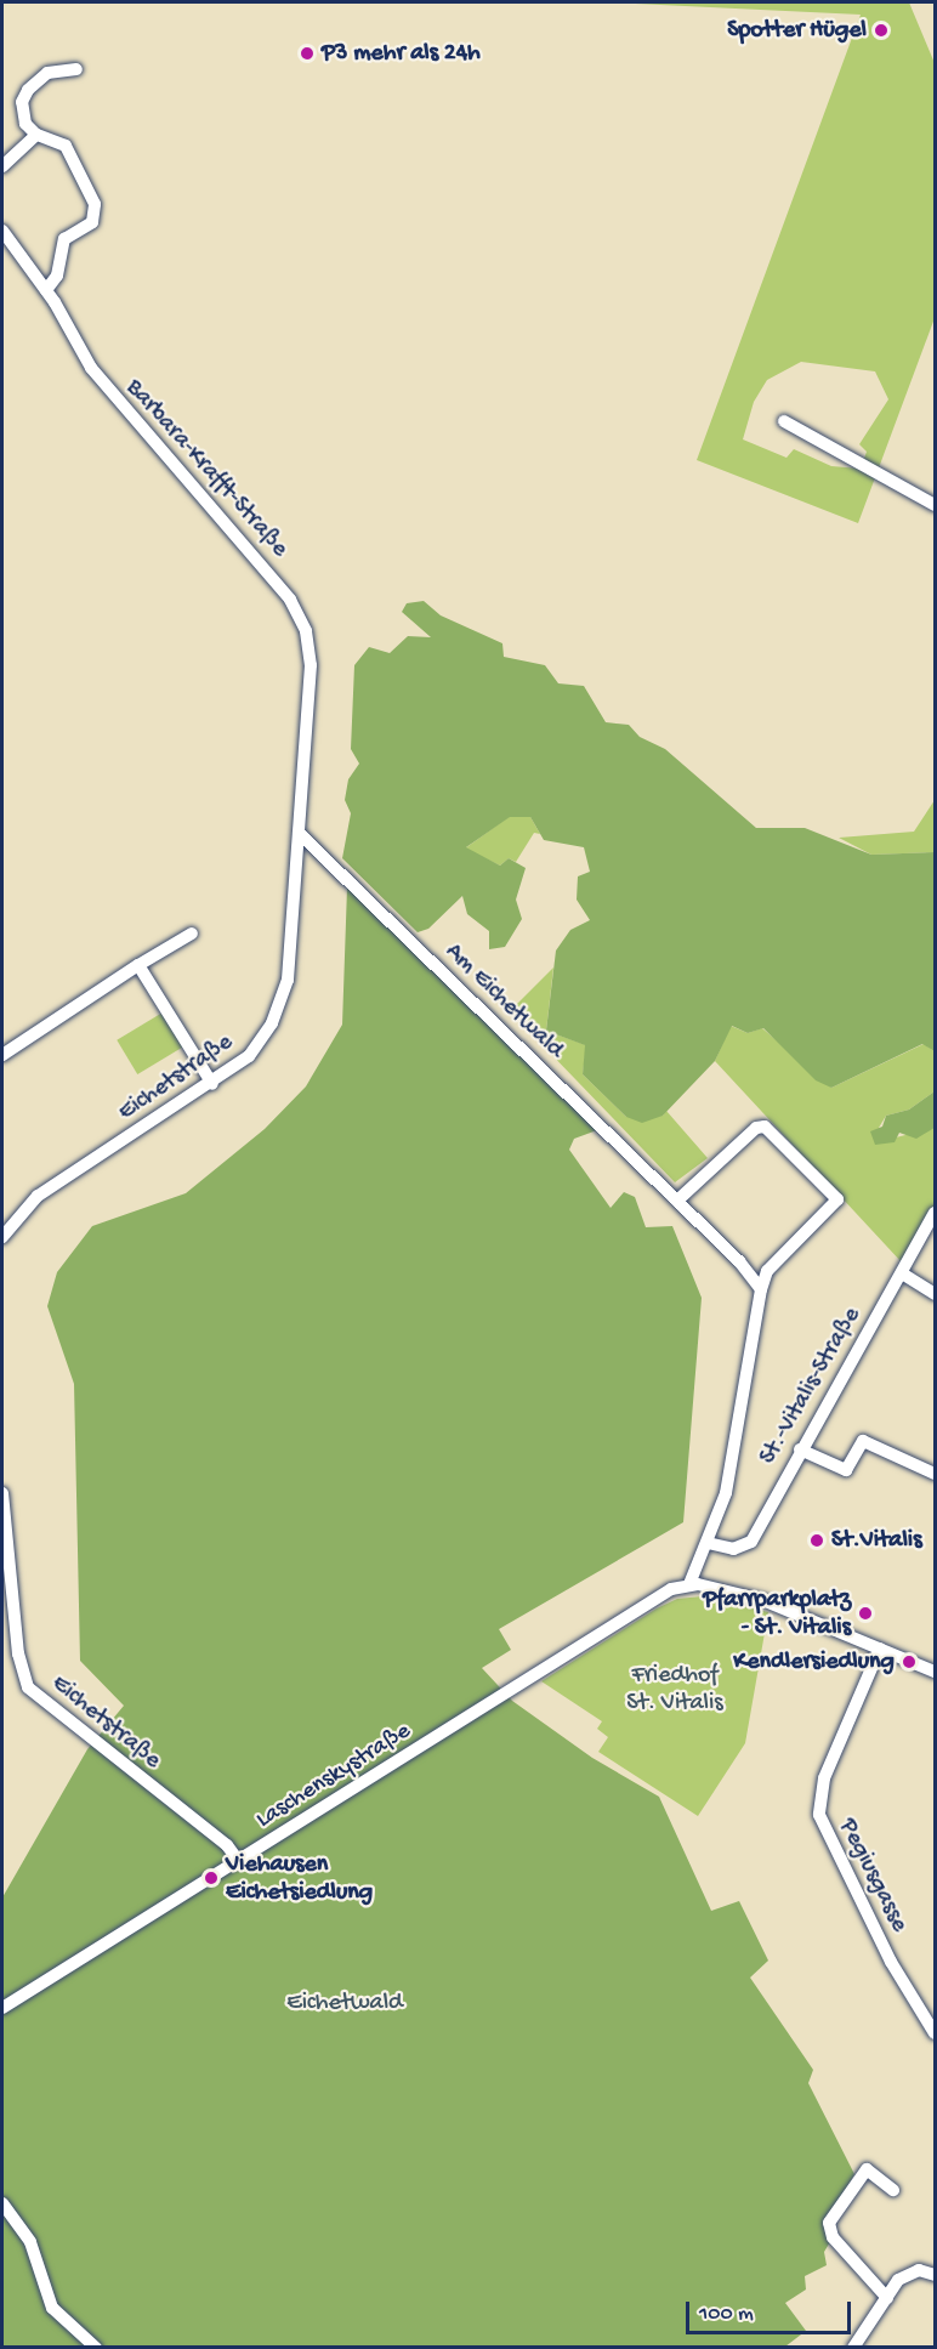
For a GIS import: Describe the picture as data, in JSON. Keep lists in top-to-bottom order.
{
  "streets": {
    "street": [
      "Barbara-Krafft-Straße",
      "Am Eichetwald",
      "Eichetstraße",
      "St.-Vitalis-Straße",
      "Laschenskystraße",
      "Pegiusgasse"
    ]
  },
  "crossings": [
    ["Barbara-Krafft-Straße", "Eichetstraße"],
    ["Am Eichetwald", "Eichetstraße"],
    ["Eichetstraße", "Laschenskystraße"]
  ],
  "parks": ["Friedhof St. Vitalis", "Eichetwald"],
  "places": [
    "Spotter Hügel",
    "P3 mehr als 24h",
    "St.Vitalis",
    "Pfarrparkplatz - St. Vitalis",
    "Kendlersiedlung",
    "Viehausen Eichetsiedlung"
  ],
  "scale_bar": "100 m"
}
